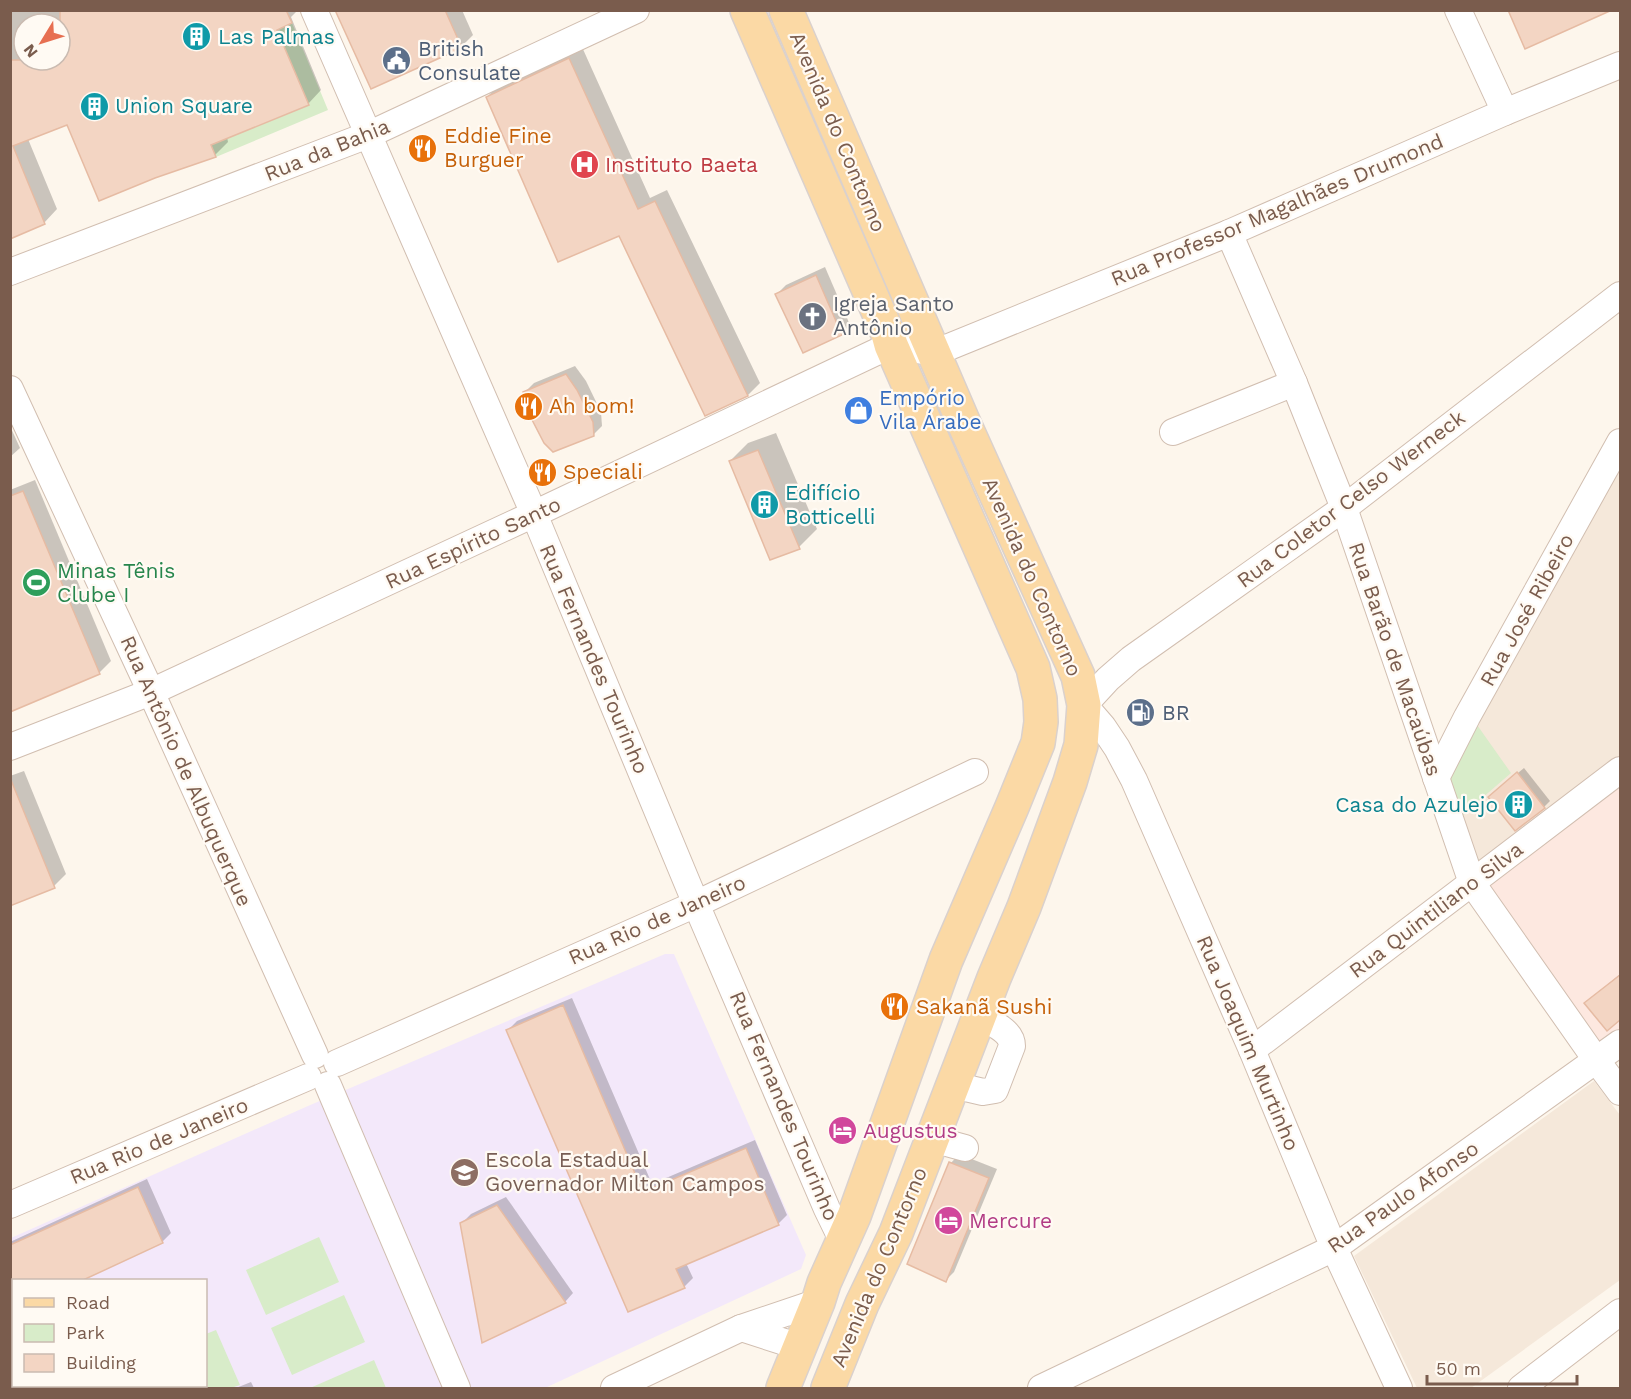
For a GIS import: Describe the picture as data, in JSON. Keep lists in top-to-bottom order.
{
  "streets": {
    "main road": ["Avenida do Contorno"],
    "street": [
      "Rua da Bahia",
      "Rua Professor Magalhães Drumond",
      "Rua Coletor Celso Werneck",
      "Rua Espírito Santo",
      "Rua José Ribeiro",
      "Rua Fernandes Tourinho",
      "Rua Barão de Macaúbas",
      "Rua Antônio de Albuquerque",
      "Rua Quintiliano Silva",
      "Rua Rio de Janeiro",
      "Rua Joaquim Murtinho",
      "Rua Paulo Afonso"
    ]
  },
  "crossings": [
    ["Avenida do Contorno", "Rua Professor Magalhães Drumond"],
    ["Avenida do Contorno", "Rua Coletor Celso Werneck"],
    ["Avenida do Contorno", "Rua Espírito Santo"],
    ["Avenida do Contorno", "Rua Fernandes Tourinho"],
    ["Avenida do Contorno", "Rua Joaquim Murtinho"],
    ["Rua da Bahia", "Rua Fernandes Tourinho"],
    ["Rua Professor Magalhães Drumond", "Rua Barão de Macaúbas"],
    ["Rua Coletor Celso Werneck", "Rua Barão de Macaúbas"],
    ["Rua Coletor Celso Werneck", "Rua Joaquim Murtinho"],
    ["Rua Espírito Santo", "Rua Fernandes Tourinho"],
    ["Rua Espírito Santo", "Rua Antônio de Albuquerque"],
    ["Rua José Ribeiro", "Rua Barão de Macaúbas"],
    ["Rua Fernandes Tourinho", "Rua Rio de Janeiro"],
    ["Rua Barão de Macaúbas", "Rua Quintiliano Silva"],
    ["Rua Barão de Macaúbas", "Rua Paulo Afonso"],
    ["Rua Antônio de Albuquerque", "Rua Rio de Janeiro"],
    ["Rua Quintiliano Silva", "Rua Joaquim Murtinho"],
    ["Rua Joaquim Murtinho", "Rua Paulo Afonso"]
  ],
  "places": {
    "building": [
      "Las Palmas",
      "Union Square",
      "Edifício Botticelli",
      "Casa do Azulejo"
    ],
    "public building": ["British Consulate"],
    "restaurant": [
      "Eddie Fine Burguer",
      "Ah bom!",
      "Speciali",
      "Sakanã Sushi"
    ],
    "hospital": ["Instituto Baeta"],
    "church": ["Igreja Santo Antônio"],
    "shop": ["Empório Vila Árabe"],
    "sports": ["Minas Tênis Clube I"],
    "fuel station": ["BR"],
    "hotel": ["Augustus", "Mercure"],
    "school or university": ["Escola Estadual Governador Milton Campos"]
  },
  "legend": ["Road", "Park", "Building"],
  "scale_bar": "50 m",
  "north": "bottom left"
}
